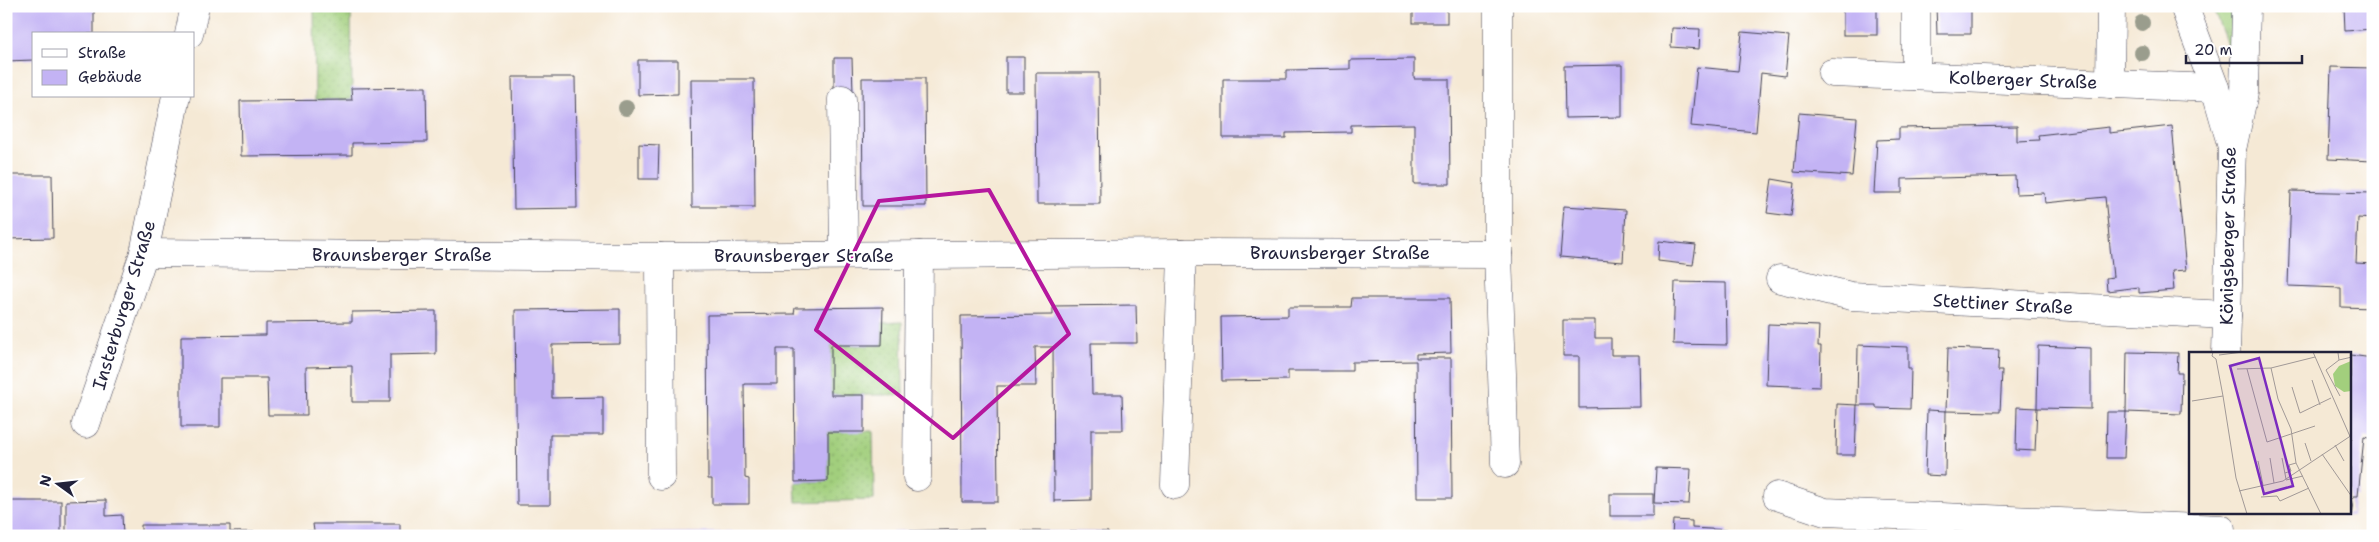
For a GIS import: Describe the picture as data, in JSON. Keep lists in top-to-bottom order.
{
  "streets": {
    "street": [
      "Kolberger Straße",
      "Königsberger Straße",
      "Braunsberger Straße",
      "Stettiner Straße",
      "Insterburger Straße"
    ]
  },
  "crossings": [
    ["Kolberger Straße", "Königsberger Straße"],
    ["Königsberger Straße", "Stettiner Straße"],
    ["Braunsberger Straße", "Insterburger Straße"]
  ],
  "legend": ["Straße", "Gebäude"],
  "scale_bar": "20 m",
  "north": "left"
}
